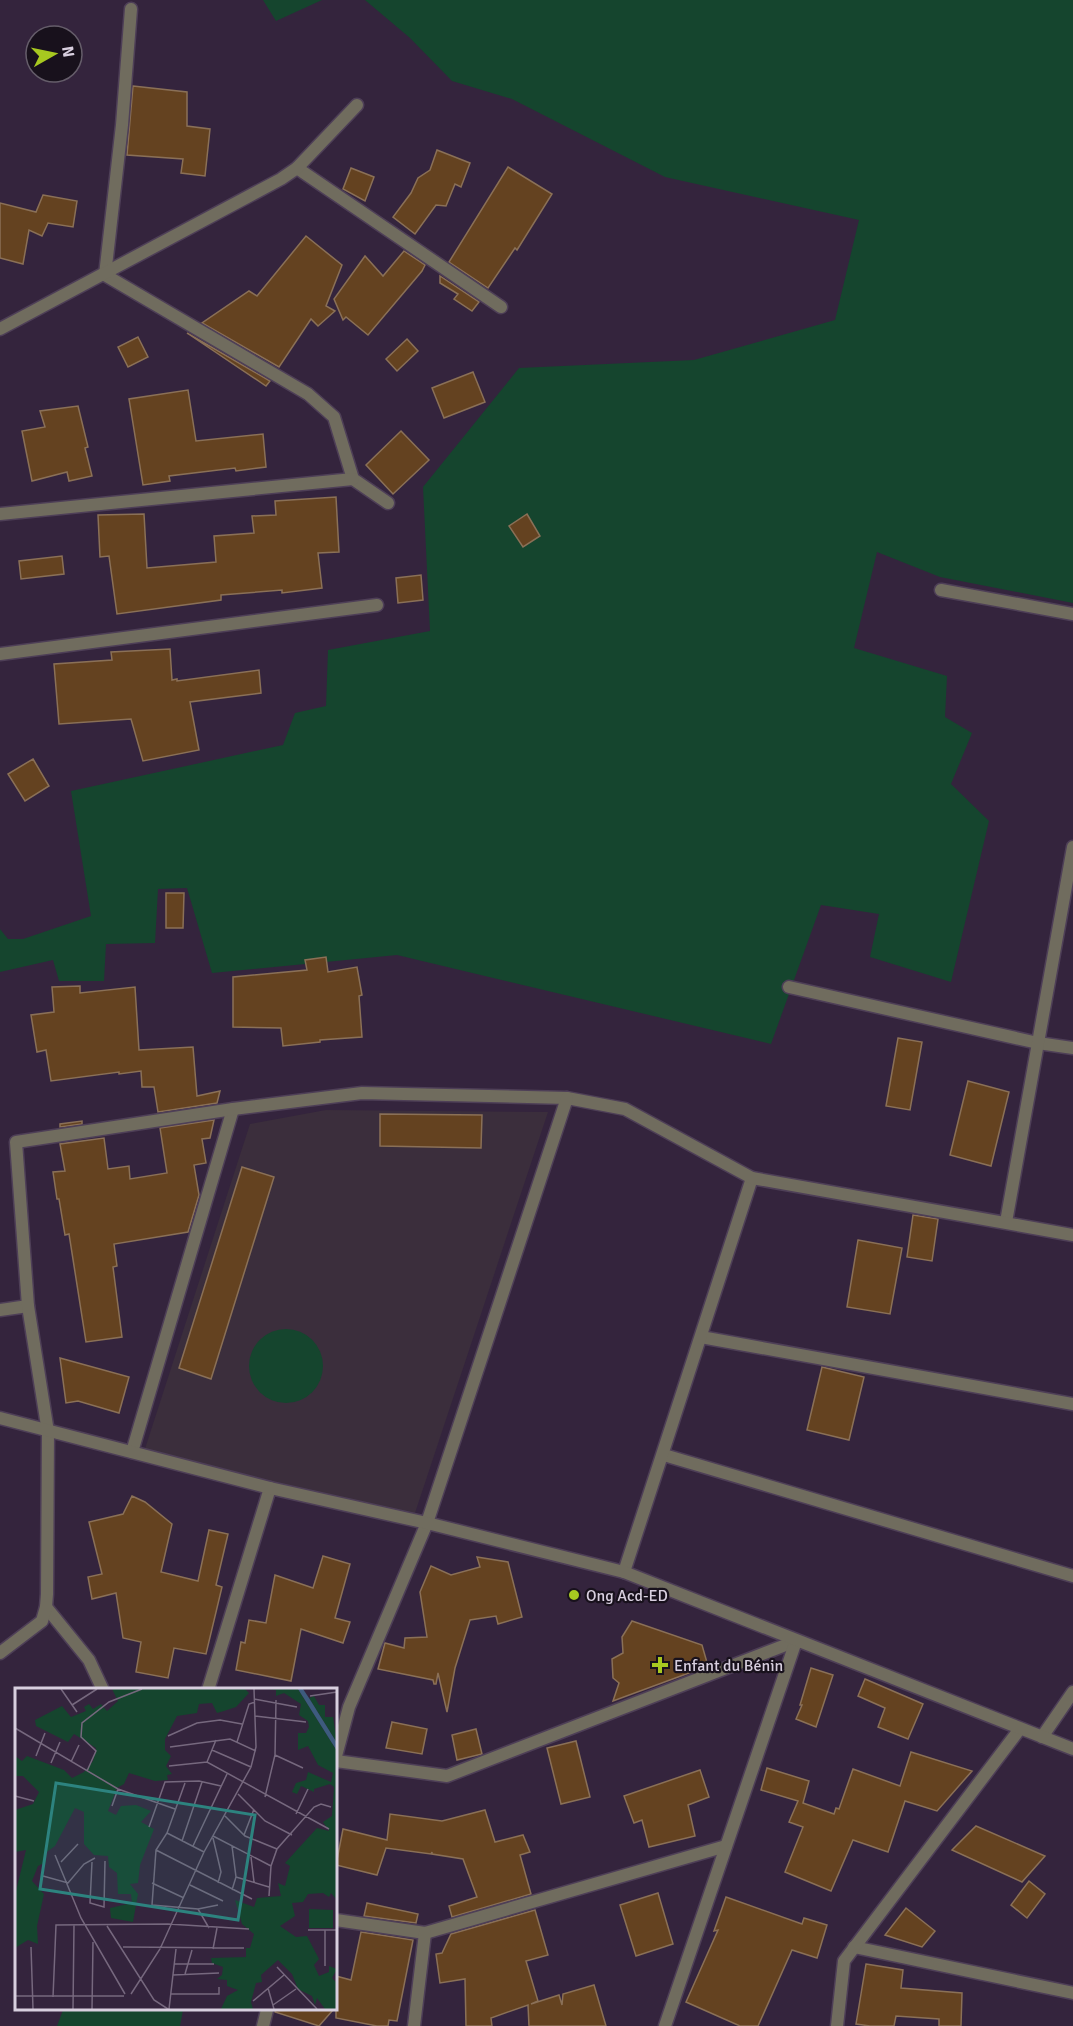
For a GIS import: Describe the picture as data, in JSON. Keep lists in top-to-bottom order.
{
  "places": {
    "other": ["Ong Acd-ED"],
    "health": ["Enfant du Bénin"]
  },
  "north": "right"
}
